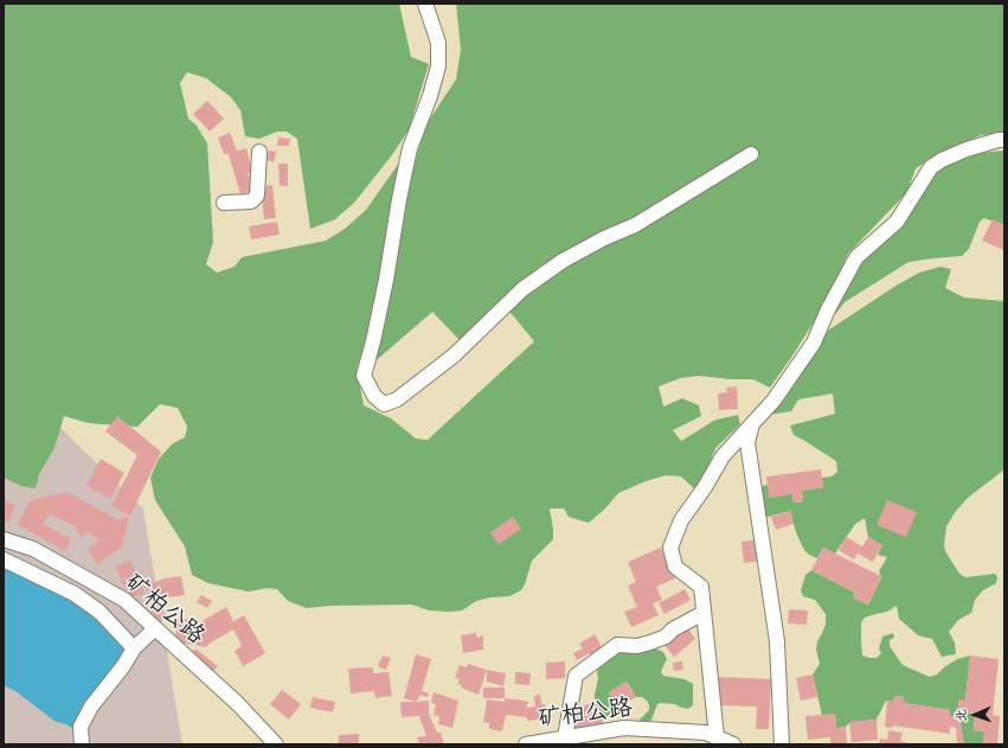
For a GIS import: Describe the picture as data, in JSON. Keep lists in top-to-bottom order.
{
  "streets": {
    "street": ["矿柏公路"]
  },
  "north": "left"
}
